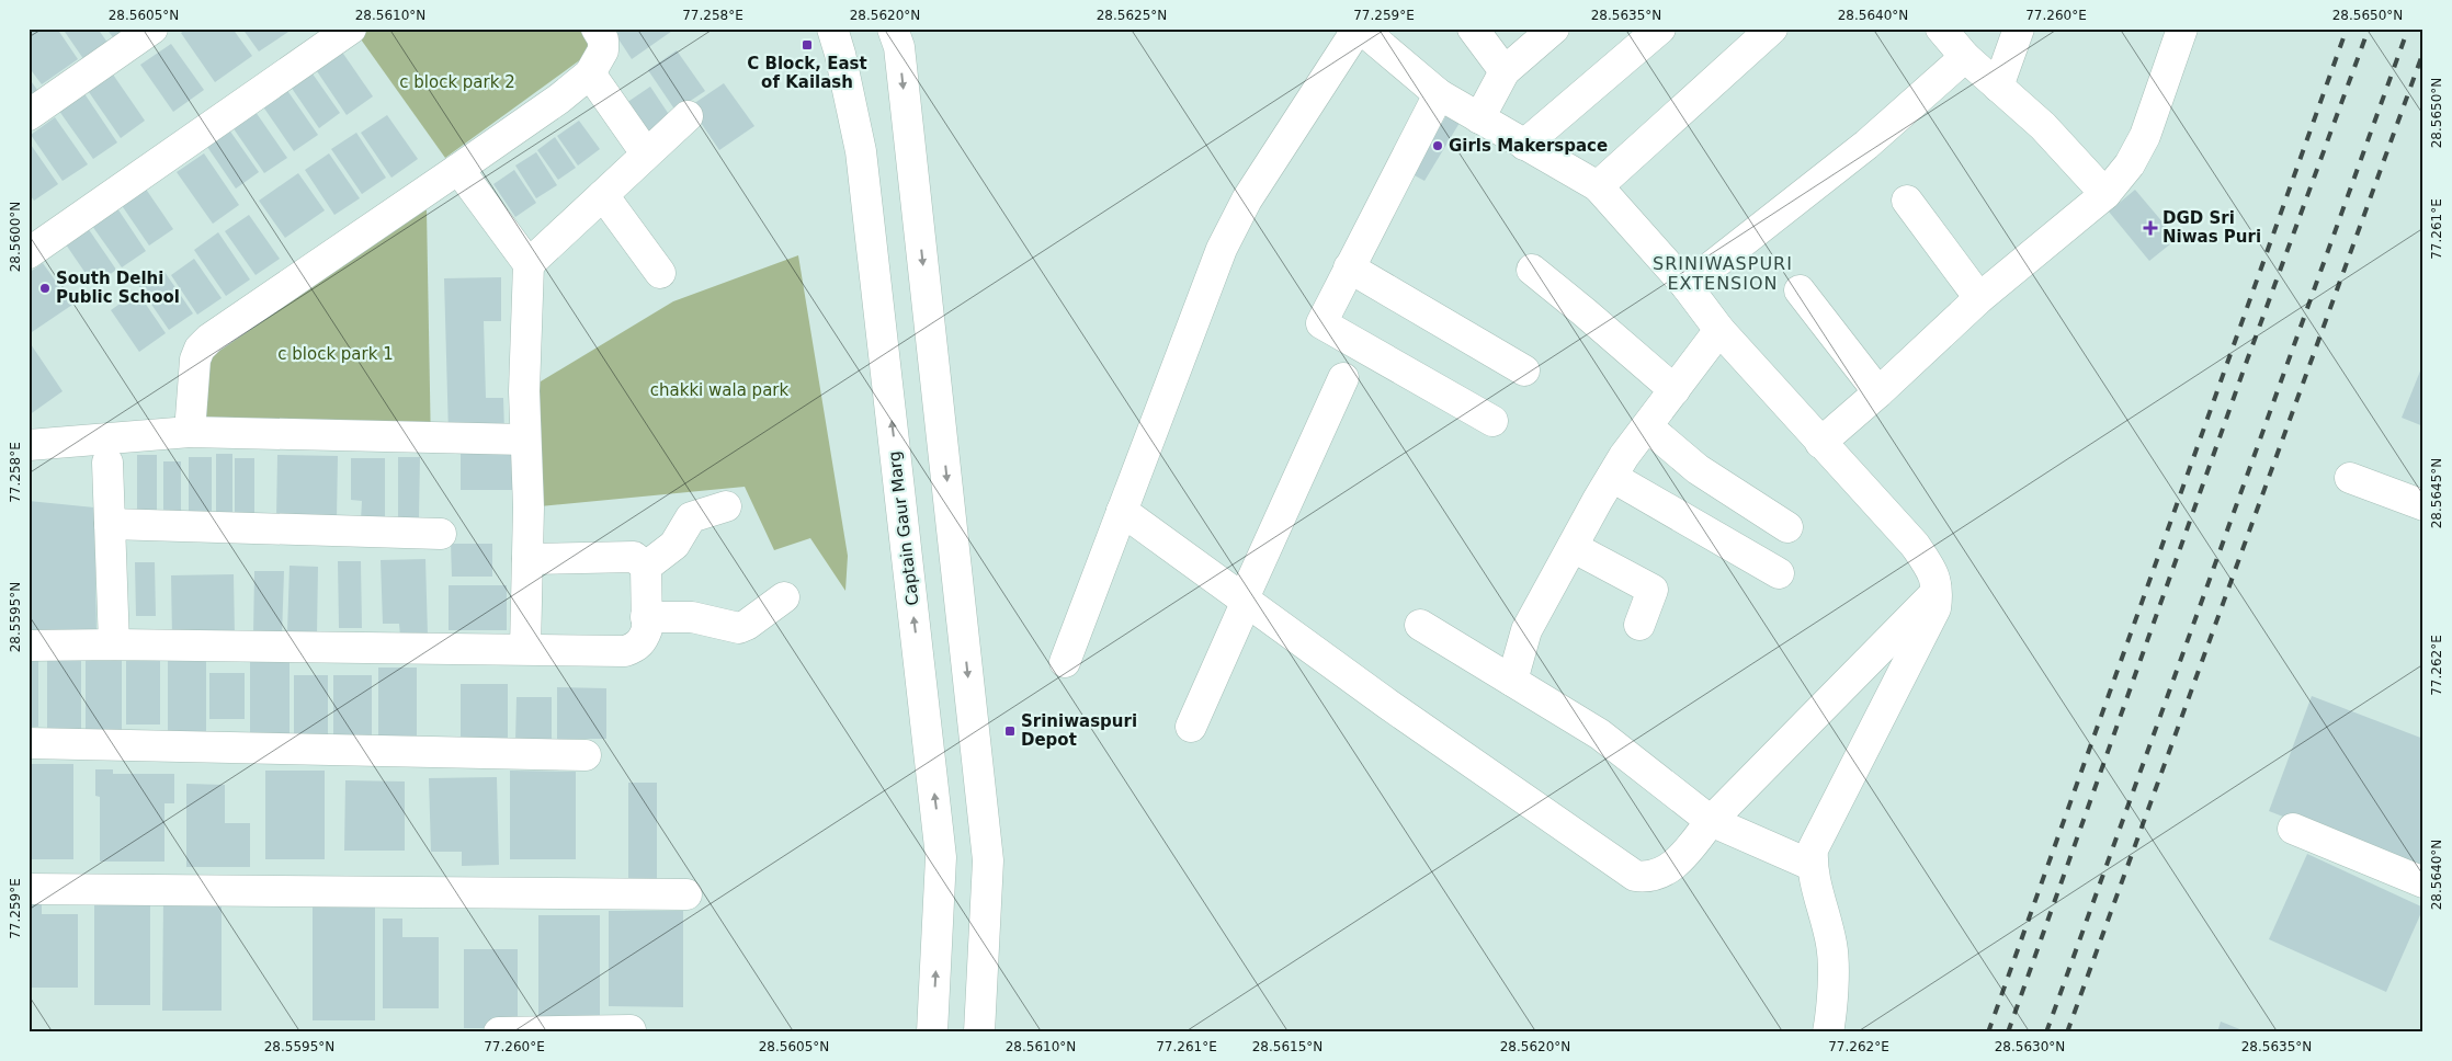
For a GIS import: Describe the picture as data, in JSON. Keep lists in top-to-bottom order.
{
  "streets": {
    "street": ["Captain Gaur Marg"]
  },
  "districts": ["SRINIWASPURI EXTENSION"],
  "parks": ["c block park 2", "c block park 1", "chakki wala park"],
  "places": {
    "transit": ["C Block, East of Kailash", "Sriniwaspuri Depot"],
    "other": ["Girls Makerspace", "South Delhi Public School"],
    "health": ["DGD Sri Niwas Puri"]
  },
  "coordinates": [
    "28.5605°N",
    "28.5610°N",
    "77.258°E",
    "28.5620°N",
    "28.5625°N",
    "77.259°E",
    "28.5635°N",
    "28.5640°N",
    "77.260°E",
    "28.5650°N",
    "77.261°E",
    "28.5600°N",
    "28.5645°N",
    "28.5595°N",
    "77.262°E",
    "28.5615°N",
    "28.5630°N"
  ]
}
